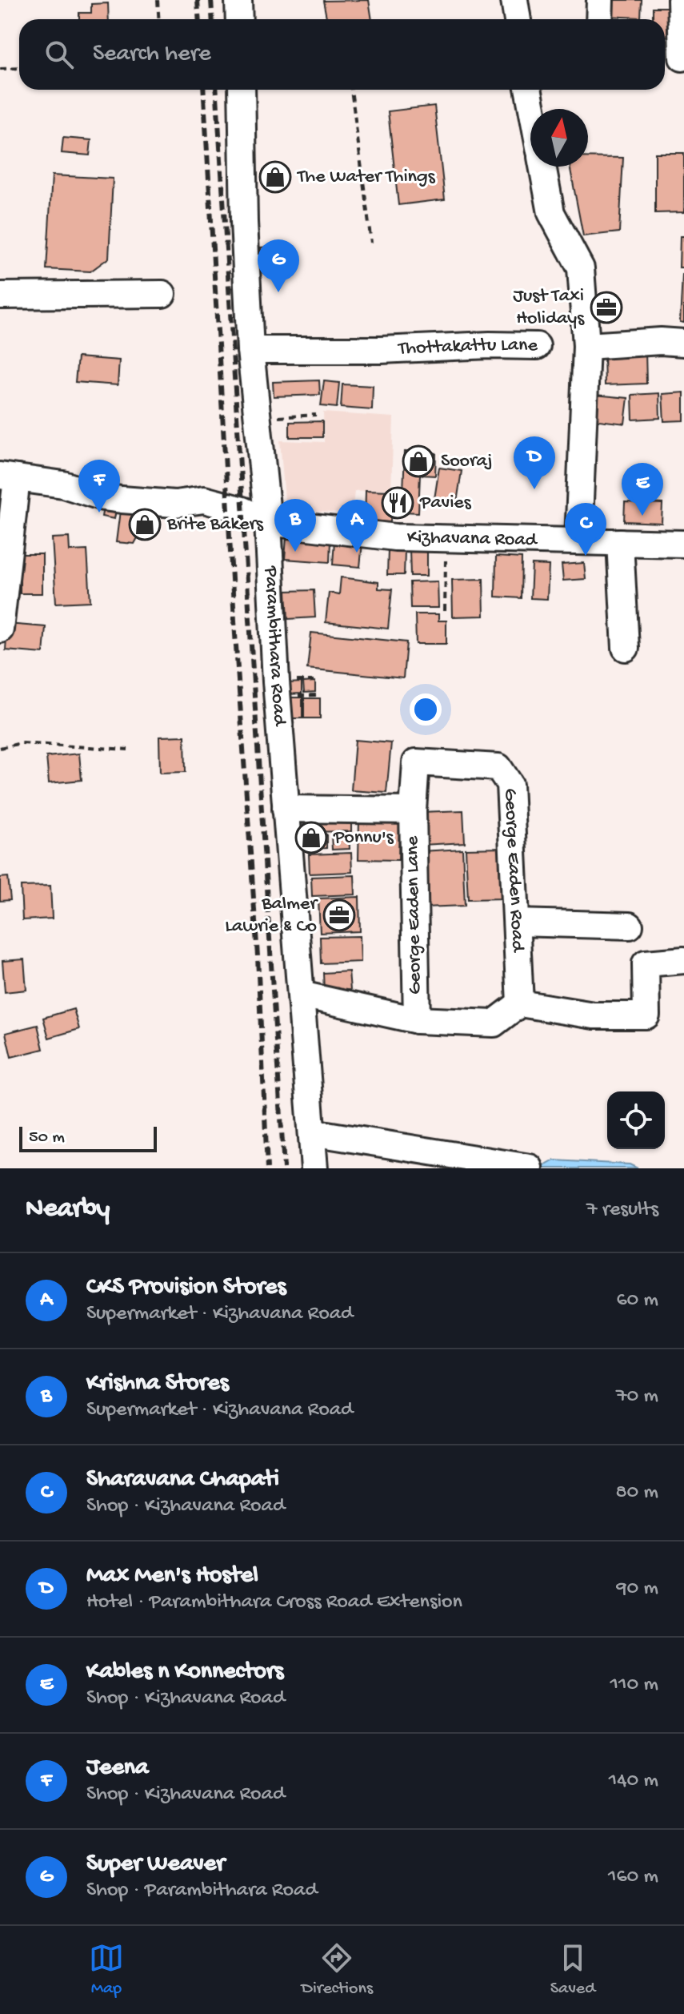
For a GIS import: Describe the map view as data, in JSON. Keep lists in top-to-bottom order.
{
  "streets": {
    "street": [
      "Thottakattu Lane",
      "Kizhavana Road",
      "Parambithara Road",
      "George Eaden Road",
      "George Eaden Lane"
    ]
  },
  "crossings": [
    ["Thottakattu Lane", "Parambithara Road"],
    ["Kizhavana Road", "Parambithara Road"],
    ["George Eaden Road", "George Eaden Lane"]
  ],
  "places": {
    "shop": [
      "The Water Things",
      "Sooraj",
      "Brite Bakers",
      "Ponnu's"
    ],
    "office": ["Just Taxi Holidays", "Balmer Lawrie & Co"],
    "restaurant": ["Pavies"]
  },
  "scale_bar": "50 m",
  "north": "top",
  "page": {
    "search": "Search here",
    "pins": [
      "G",
      "D",
      "F",
      "E",
      "B",
      "A",
      "C"
    ],
    "scale": "50 m",
    "heading": ["Nearby", "7 results"],
    "list": [
      {
        "mark": "A",
        "name": "CKS Provision Stores",
        "note": "Supermarket · Kizhavana Road",
        "value": "60 m"
      },
      {
        "mark": "B",
        "name": "Krishna Stores",
        "note": "Supermarket · Kizhavana Road",
        "value": "70 m"
      },
      {
        "mark": "C",
        "name": "Sharavana Chapati",
        "note": "Shop · Kizhavana Road",
        "value": "80 m"
      },
      {
        "mark": "D",
        "name": "Max Men's Hostel",
        "note": "Hotel · Parambithara Cross Road Extension",
        "value": "90 m"
      },
      {
        "mark": "E",
        "name": "Kables n Konnectors",
        "note": "Shop · Kizhavana Road",
        "value": "110 m"
      },
      {
        "mark": "F",
        "name": "Jeena",
        "note": "Shop · Kizhavana Road",
        "value": "140 m"
      },
      {
        "mark": "G",
        "name": "Super Weaver",
        "note": "Shop · Parambithara Road",
        "value": "160 m"
      }
    ],
    "nav": ["Map", "Directions", "Saved"]
  }
}
